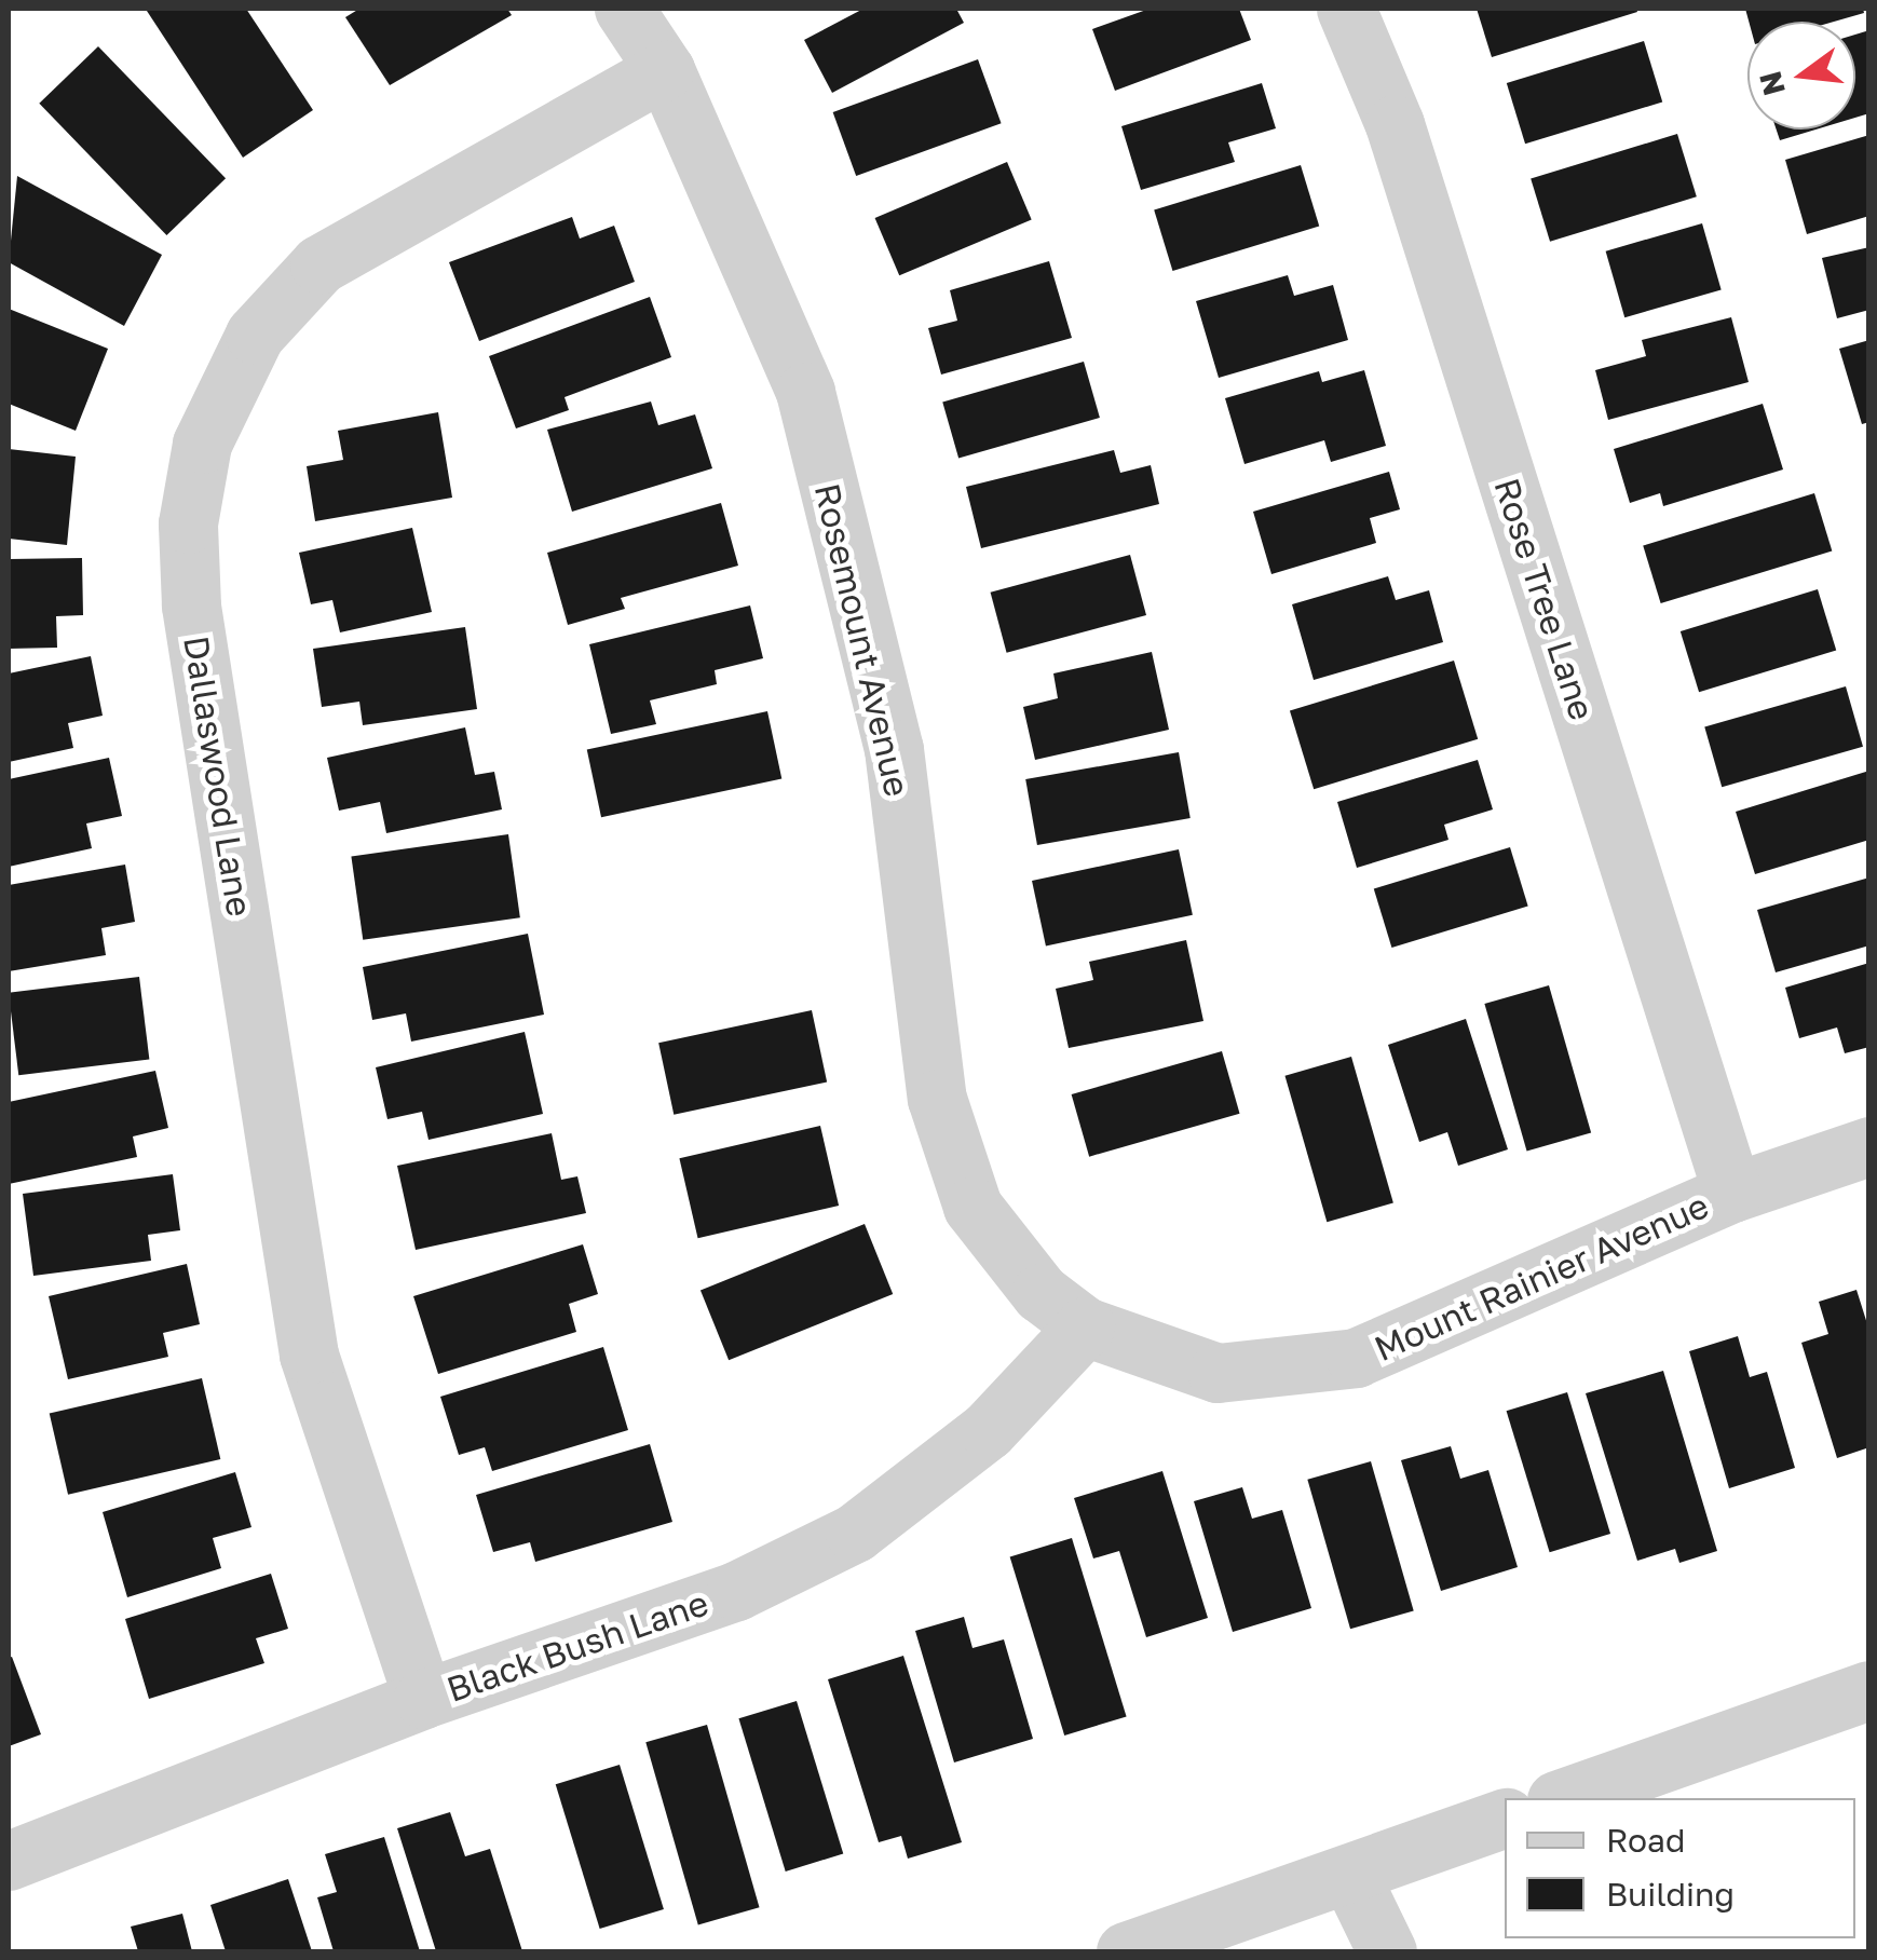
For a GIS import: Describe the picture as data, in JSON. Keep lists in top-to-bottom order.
{
  "streets": {
    "street": [
      "Rose Tree Lane",
      "Rosemount Avenue",
      "Dallaswood Lane",
      "Mount Rainier Avenue",
      "Black Bush Lane"
    ]
  },
  "crossings": [
    ["Rose Tree Lane", "Mount Rainier Avenue"],
    ["Rosemount Avenue", "Dallaswood Lane"],
    ["Rosemount Avenue", "Mount Rainier Avenue"],
    ["Rosemount Avenue", "Black Bush Lane"],
    ["Dallaswood Lane", "Black Bush Lane"],
    ["Mount Rainier Avenue", "Black Bush Lane"]
  ],
  "legend": ["Road", "Building"],
  "north": "left"
}
